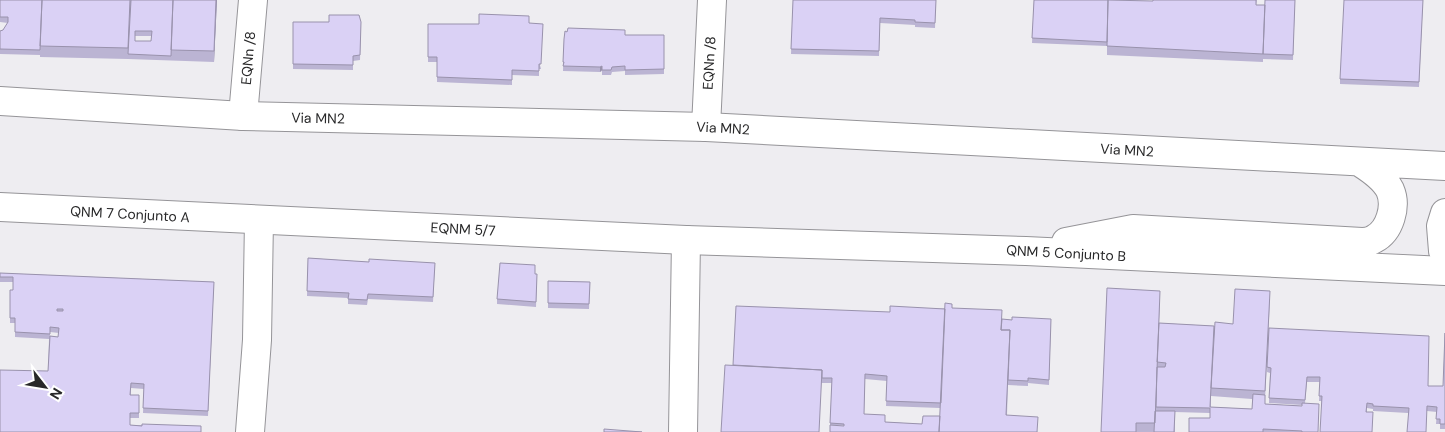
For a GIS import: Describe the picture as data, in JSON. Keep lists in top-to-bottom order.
{
  "streets": {
    "main road": [
      "EQNn /8",
      "Via MN2",
      "QNM 7 Conjunto A",
      "EQNM 5/7",
      "QNM 5 Conjunto B"
    ]
  },
  "crossings": [
    ["EQNn /8", "Via MN2"],
    ["QNM 7 Conjunto A", "EQNM 5/7"],
    ["EQNM 5/7", "QNM 5 Conjunto B"]
  ],
  "north": "bottom right"
}
